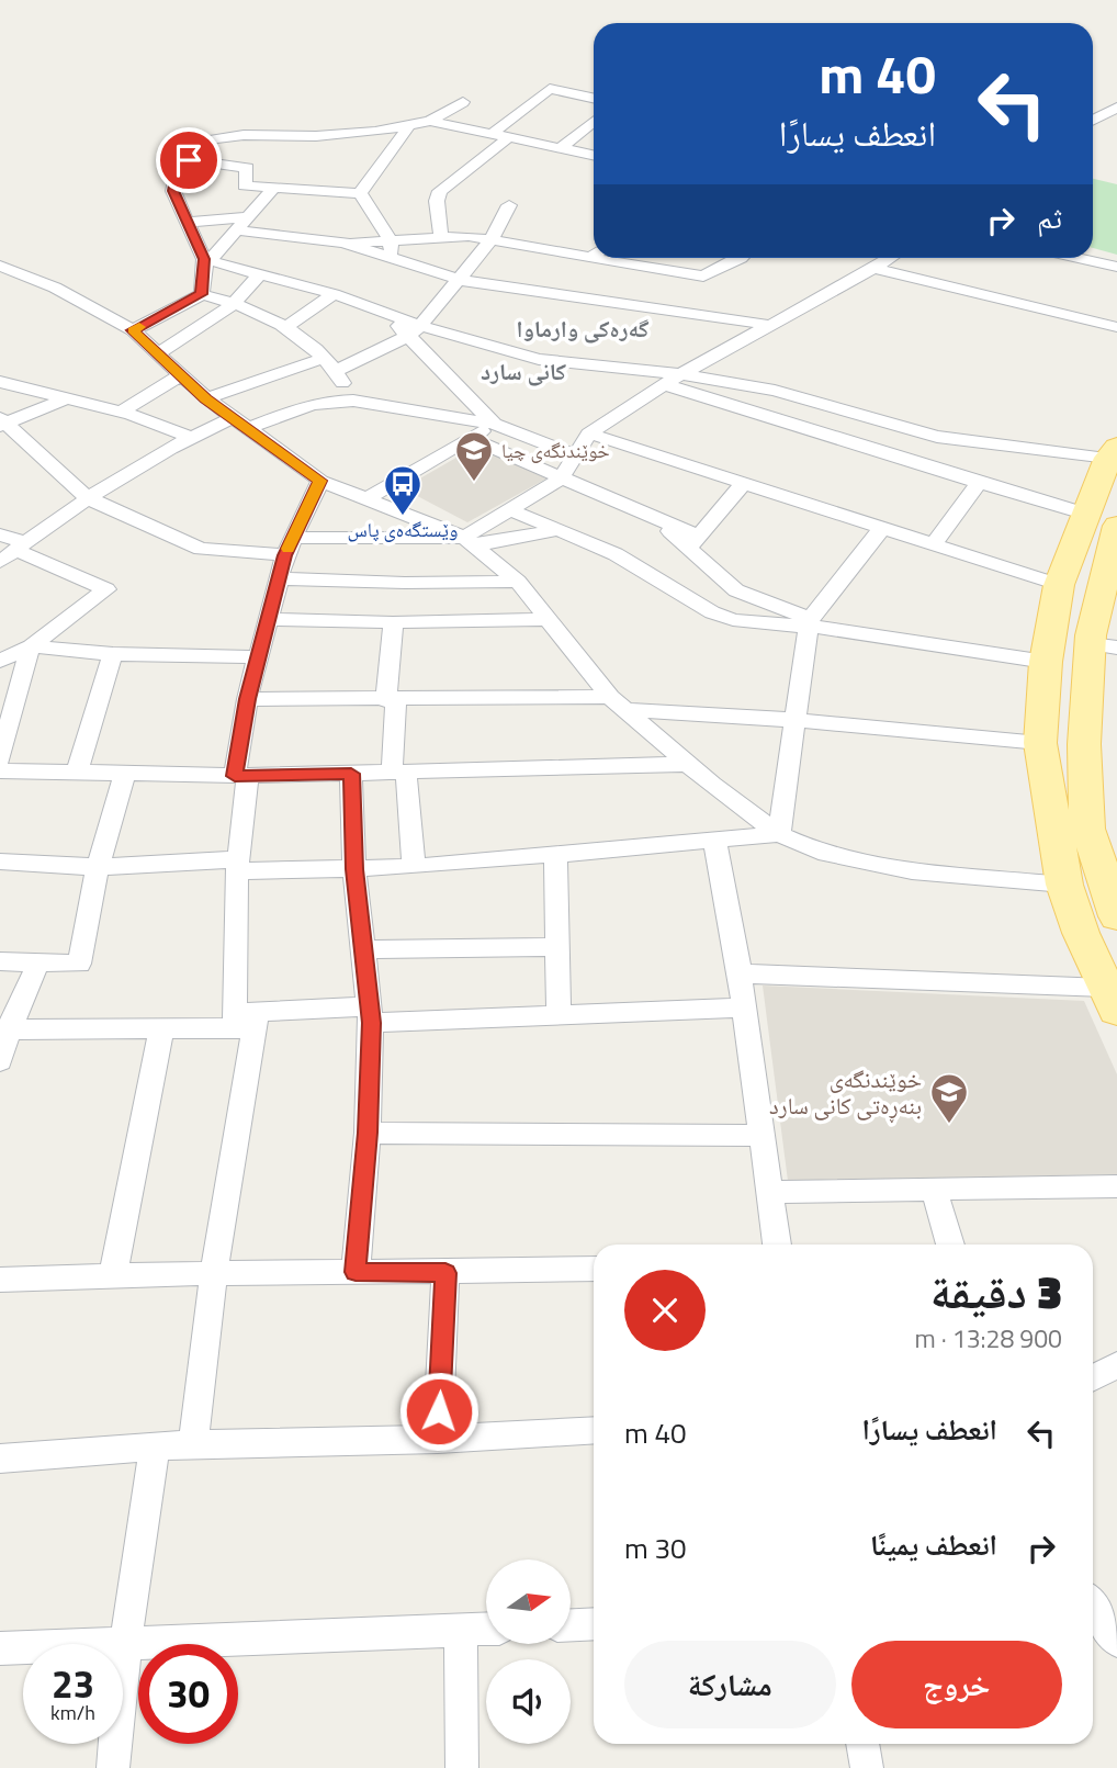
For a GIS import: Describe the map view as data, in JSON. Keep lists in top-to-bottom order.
{
  "districts": ["گەرەکی وارماوا", "کانی سارد"],
  "places": {
    "school or university": ["خوێندنگەی چیا", "خوێندنگەی بنەڕەتی کانی سارد"],
    "bus stop": ["وێستگەەی پاس"]
  },
  "north": "right",
  "page": {
    "turn": ["40 m", "انعطف يسارًا"],
    "then": "ثم",
    "heading": ["3 دقيقة", "900 m · 13:28"],
    "list": [
      {
        "name": "انعطف يسارًا",
        "value": "40 m"
      },
      {
        "name": "انعطف يمينًا",
        "value": "30 m"
      }
    ],
    "buttons": ["خروج", "مشاركة"],
    "speed": "23 km/h",
    "limit": "30"
  }
}
